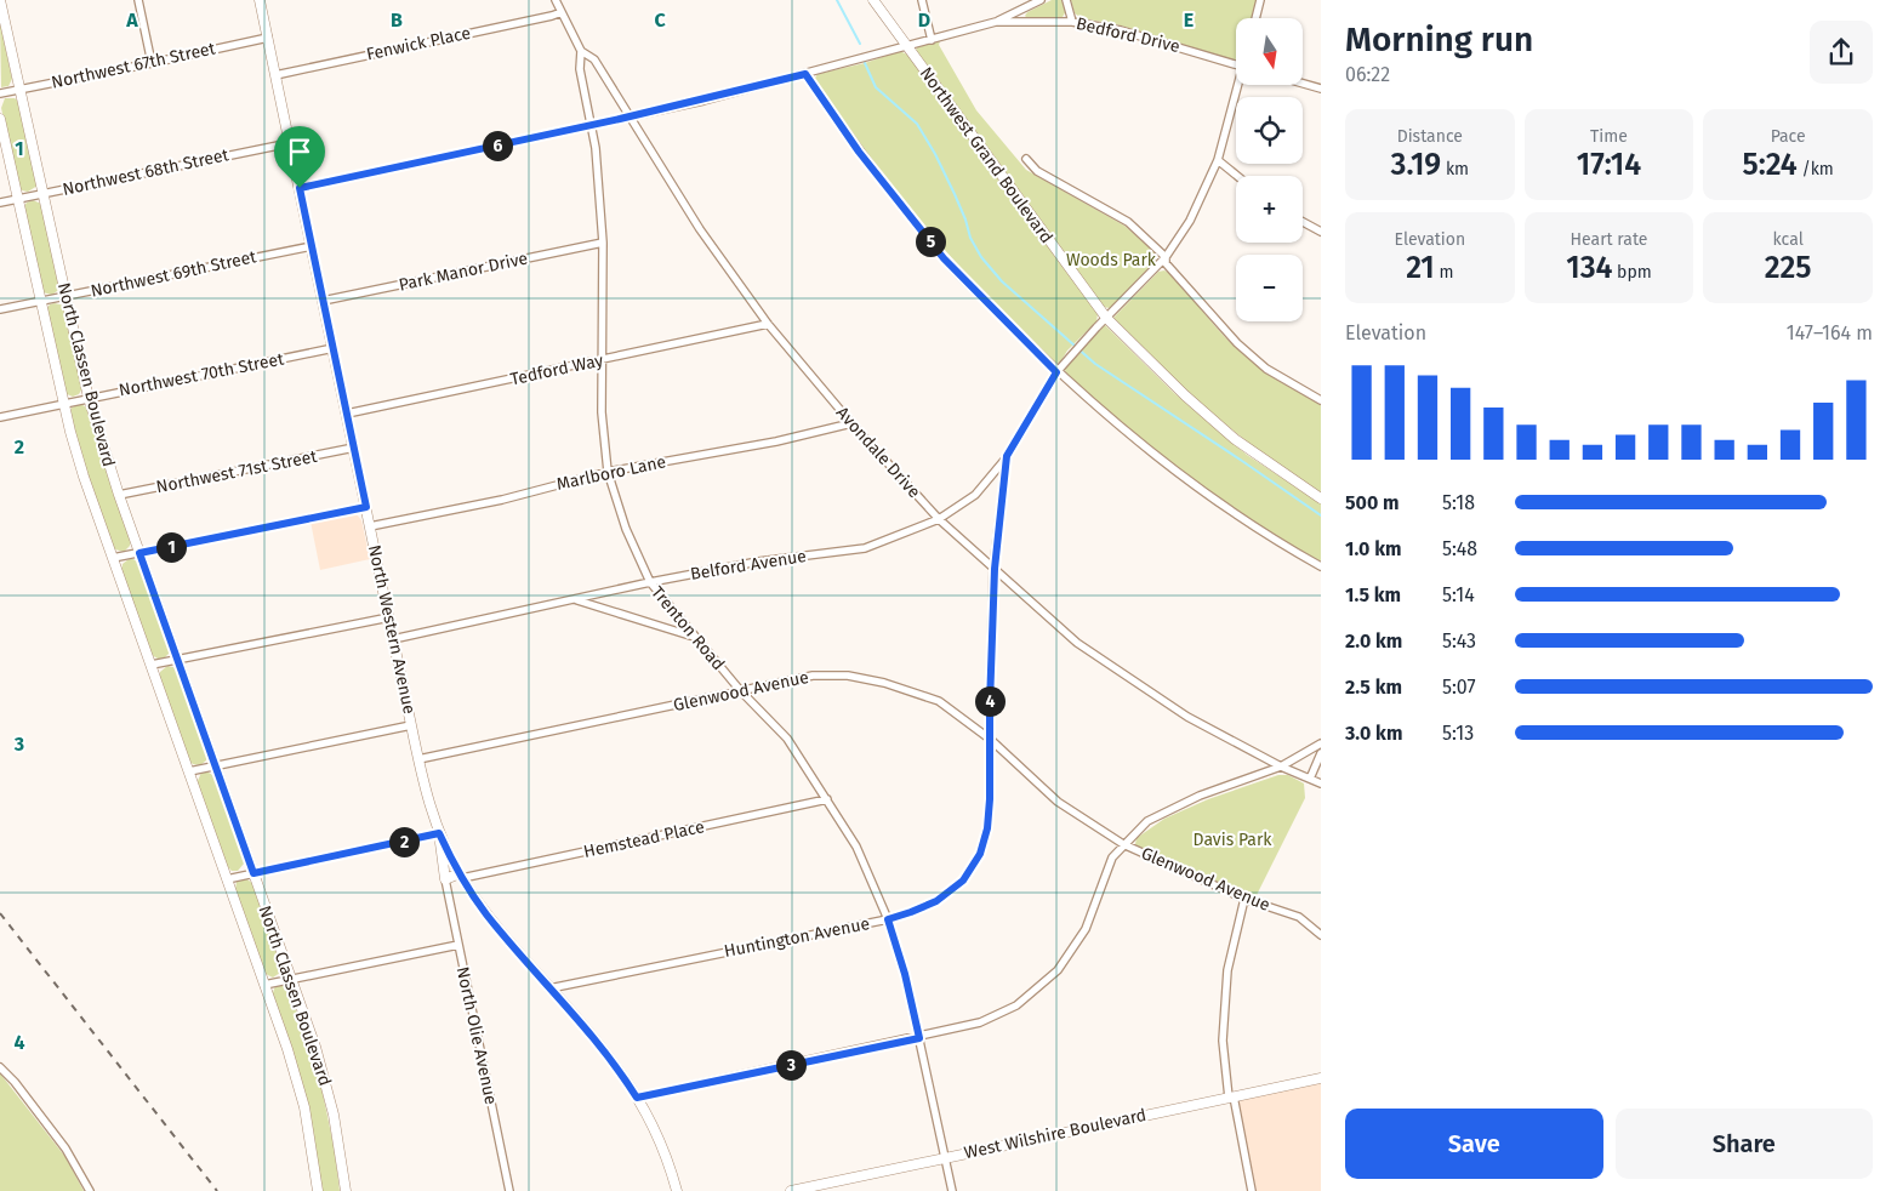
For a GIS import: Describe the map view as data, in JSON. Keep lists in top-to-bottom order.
{
  "streets": {
    "street": [
      "Bedford Drive",
      "Fenwick Place",
      "Northwest 67th Street",
      "Northwest Grand Boulevard",
      "Northwest 68th Street",
      "Park Manor Drive",
      "Northwest 69th Street",
      "Tedford Way",
      "North Classen Boulevard",
      "Northwest 70th Street",
      "Avondale Drive",
      "Northwest 71st Street",
      "Marlboro Lane",
      "Belford Avenue",
      "Trenton Road",
      "North Western Avenue",
      "Glenwood Avenue",
      "Hemstead Place",
      "Huntington Avenue",
      "North Olie Avenue",
      "West Wilshire Boulevard"
    ]
  },
  "crossings": [
    ["Bedford Drive", "Northwest Grand Boulevard"],
    ["Bedford Drive", "Avondale Drive"],
    ["Bedford Drive", "Trenton Road"],
    ["Bedford Drive", "North Western Avenue"],
    ["Fenwick Place", "Avondale Drive"],
    ["Fenwick Place", "North Western Avenue"],
    ["Northwest 67th Street", "North Classen Boulevard"],
    ["Northwest 67th Street", "North Western Avenue"],
    ["Northwest Grand Boulevard", "Huntington Avenue"],
    ["Northwest 68th Street", "North Classen Boulevard"],
    ["Northwest 68th Street", "North Western Avenue"],
    ["Park Manor Drive", "Trenton Road"],
    ["Park Manor Drive", "North Western Avenue"],
    ["Northwest 69th Street", "North Classen Boulevard"],
    ["Northwest 69th Street", "North Western Avenue"],
    ["Tedford Way", "Avondale Drive"],
    ["Tedford Way", "Trenton Road"],
    ["Tedford Way", "North Western Avenue"],
    ["North Classen Boulevard", "Northwest 70th Street"],
    ["North Classen Boulevard", "Northwest 71st Street"],
    ["Northwest 70th Street", "North Western Avenue"],
    ["Avondale Drive", "Marlboro Lane"],
    ["Avondale Drive", "Belford Avenue"],
    ["Avondale Drive", "Trenton Road"],
    ["Avondale Drive", "Huntington Avenue"],
    ["Northwest 71st Street", "North Western Avenue"],
    ["Marlboro Lane", "Trenton Road"],
    ["Marlboro Lane", "North Western Avenue"],
    ["Belford Avenue", "Trenton Road"],
    ["Belford Avenue", "North Western Avenue"],
    ["Belford Avenue", "Huntington Avenue"],
    ["Trenton Road", "Glenwood Avenue"],
    ["Trenton Road", "Hemstead Place"],
    ["Trenton Road", "Huntington Avenue"],
    ["Trenton Road", "West Wilshire Boulevard"],
    ["North Western Avenue", "Glenwood Avenue"],
    ["North Western Avenue", "Hemstead Place"],
    ["North Western Avenue", "Huntington Avenue"],
    ["Glenwood Avenue", "Huntington Avenue"]
  ],
  "parks": ["Woods Park", "Davis Park"],
  "north": "bottom",
  "page": {
    "heading": ["Morning run", "06:22"],
    "map_buttons": ["+", "−"],
    "stats": [
      ["Distance", "3.19 km"],
      ["Time", "17:14"],
      ["Pace", "5:24 /km"],
      ["Elevation", "21 m"],
      ["Heart rate", "134 bpm"],
      ["kcal", "225"]
    ],
    "pins": [
      "6",
      "5",
      "1",
      "4",
      "2",
      "3"
    ],
    "chart": ["Elevation", "147–164 m"],
    "list": [
      {
        "name": "500 m",
        "note": "5:18"
      },
      {
        "name": "1.0 km",
        "note": "5:48"
      },
      {
        "name": "1.5 km",
        "note": "5:14"
      },
      {
        "name": "2.0 km",
        "note": "5:43"
      },
      {
        "name": "2.5 km",
        "note": "5:07"
      },
      {
        "name": "3.0 km",
        "note": "5:13"
      }
    ],
    "buttons": ["Save", "Share"]
  },
  "grid": {
    "columns": [
      "A",
      "B",
      "C",
      "D",
      "E"
    ],
    "rows": [
      "1",
      "2",
      "3",
      "4"
    ]
  }
}
